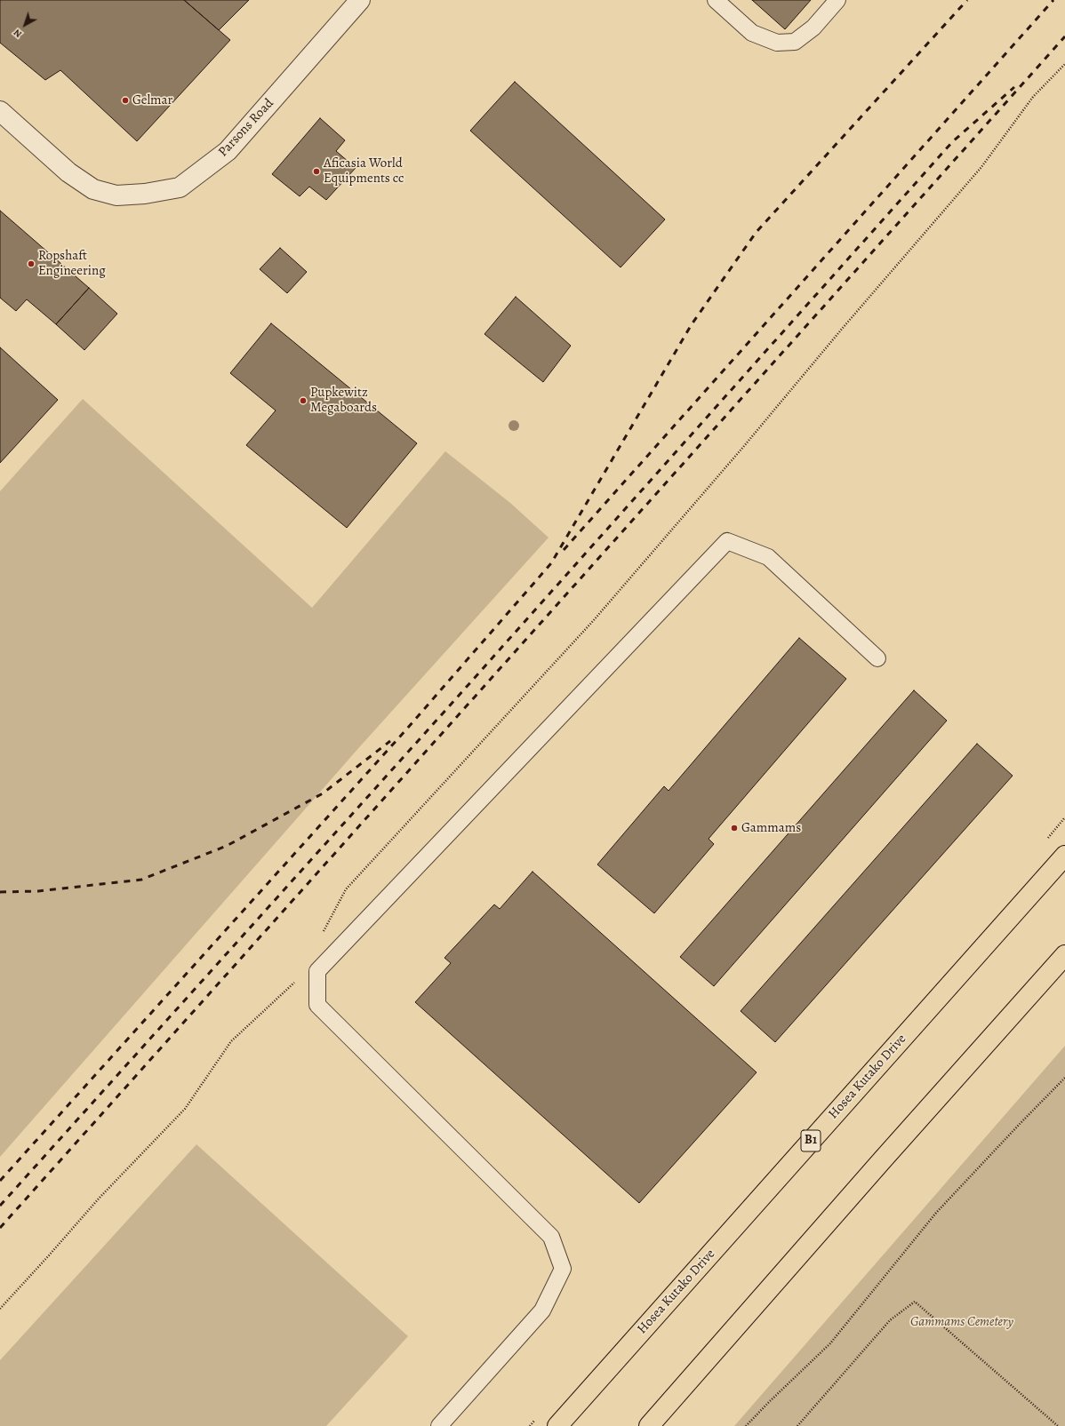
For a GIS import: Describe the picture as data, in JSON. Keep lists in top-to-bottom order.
{
  "streets": {
    "main road": ["Hosea Kutako Drive", "B1"],
    "street": ["Parsons Road"]
  },
  "parks": ["Gammams Cemetery"],
  "places": [
    "Gelmar",
    "Aficasia World Equipments cc",
    "Ropshaft Engineering",
    "Pupkewitz Megaboards",
    "Gammams"
  ],
  "north": "bottom left"
}
